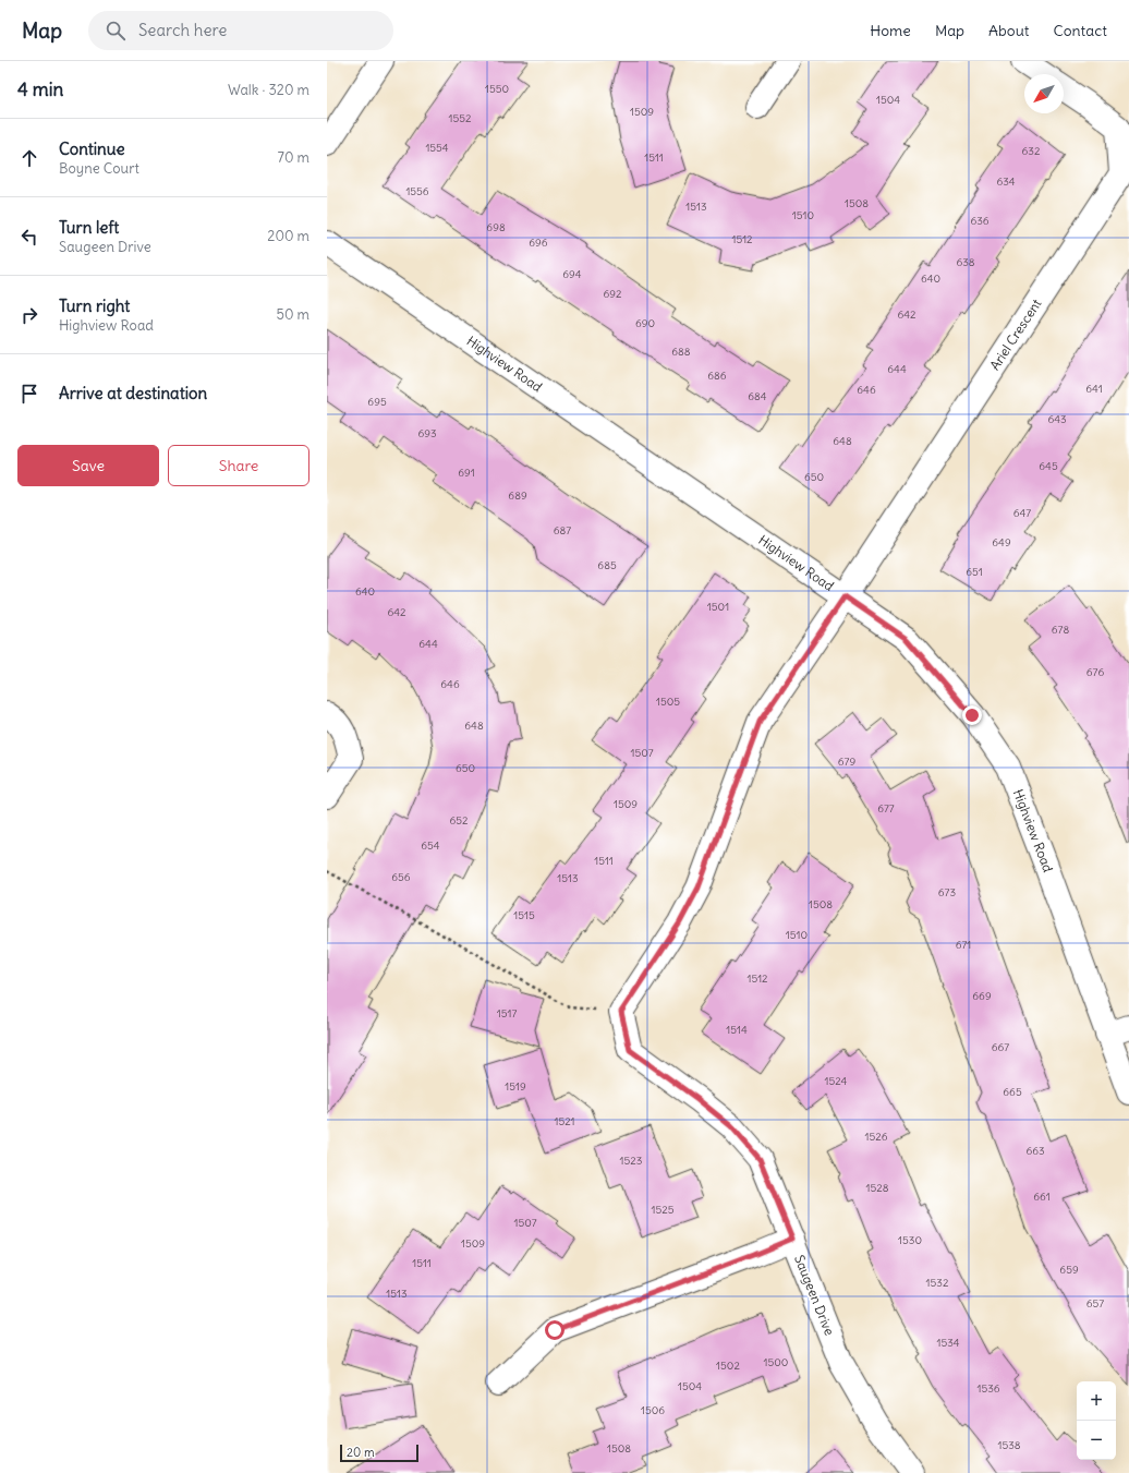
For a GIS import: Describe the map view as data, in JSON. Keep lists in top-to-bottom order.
{
  "streets": {
    "street": ["Ariel Crescent", "Highview Road", "Saugeen Drive"]
  },
  "crossings": [
    ["Ariel Crescent", "Highview Road"]
  ],
  "house_numbers": [
    "1550",
    "1504",
    "1509",
    "1552",
    "1554",
    "632",
    "1511",
    "634",
    "1556",
    "1508",
    "1513",
    "1510",
    "636",
    "698",
    "1512",
    "696",
    "638",
    "694",
    "640",
    "692",
    "642",
    "690",
    "688",
    "644",
    "686",
    "641",
    "646",
    "684",
    "695",
    "643",
    "693",
    "648",
    "645",
    "691",
    "650",
    "689",
    "647",
    "687",
    "649",
    "685",
    "651",
    "640",
    "1501",
    "642",
    "678",
    "644",
    "676",
    "646",
    "1505",
    "648",
    "1507",
    "679",
    "650",
    "1509",
    "677",
    "652",
    "654",
    "1511",
    "656",
    "1513",
    "673",
    "1508",
    "1515",
    "1510",
    "671",
    "1512",
    "669",
    "1517",
    "1514",
    "667",
    "1524",
    "1519",
    "665",
    "1521",
    "1526",
    "663",
    "1523",
    "1528",
    "661",
    "1525",
    "1507",
    "1530",
    "1509",
    "1511",
    "659",
    "1532",
    "1513",
    "657",
    "1534",
    "1500",
    "1502",
    "1504",
    "1536",
    "1506",
    "1538",
    "1508"
  ],
  "scale_bar": "20 m",
  "north": "bottom left",
  "page": {
    "header": "Map",
    "search": "Search here",
    "nav": [
      "Home",
      "Map",
      "About",
      "Contact"
    ],
    "heading": ["4 min", "Walk · 320 m"],
    "list": [
      ["Continue", "Boyne Court", "70 m"],
      ["Turn left", "Saugeen Drive", "200 m"],
      ["Turn right", "Highview Road", "50 m"],
      "Arrive at destination"
    ],
    "buttons": ["Save", "Share"],
    "map_buttons": ["+", "−"],
    "scale": "20 m"
  }
}
